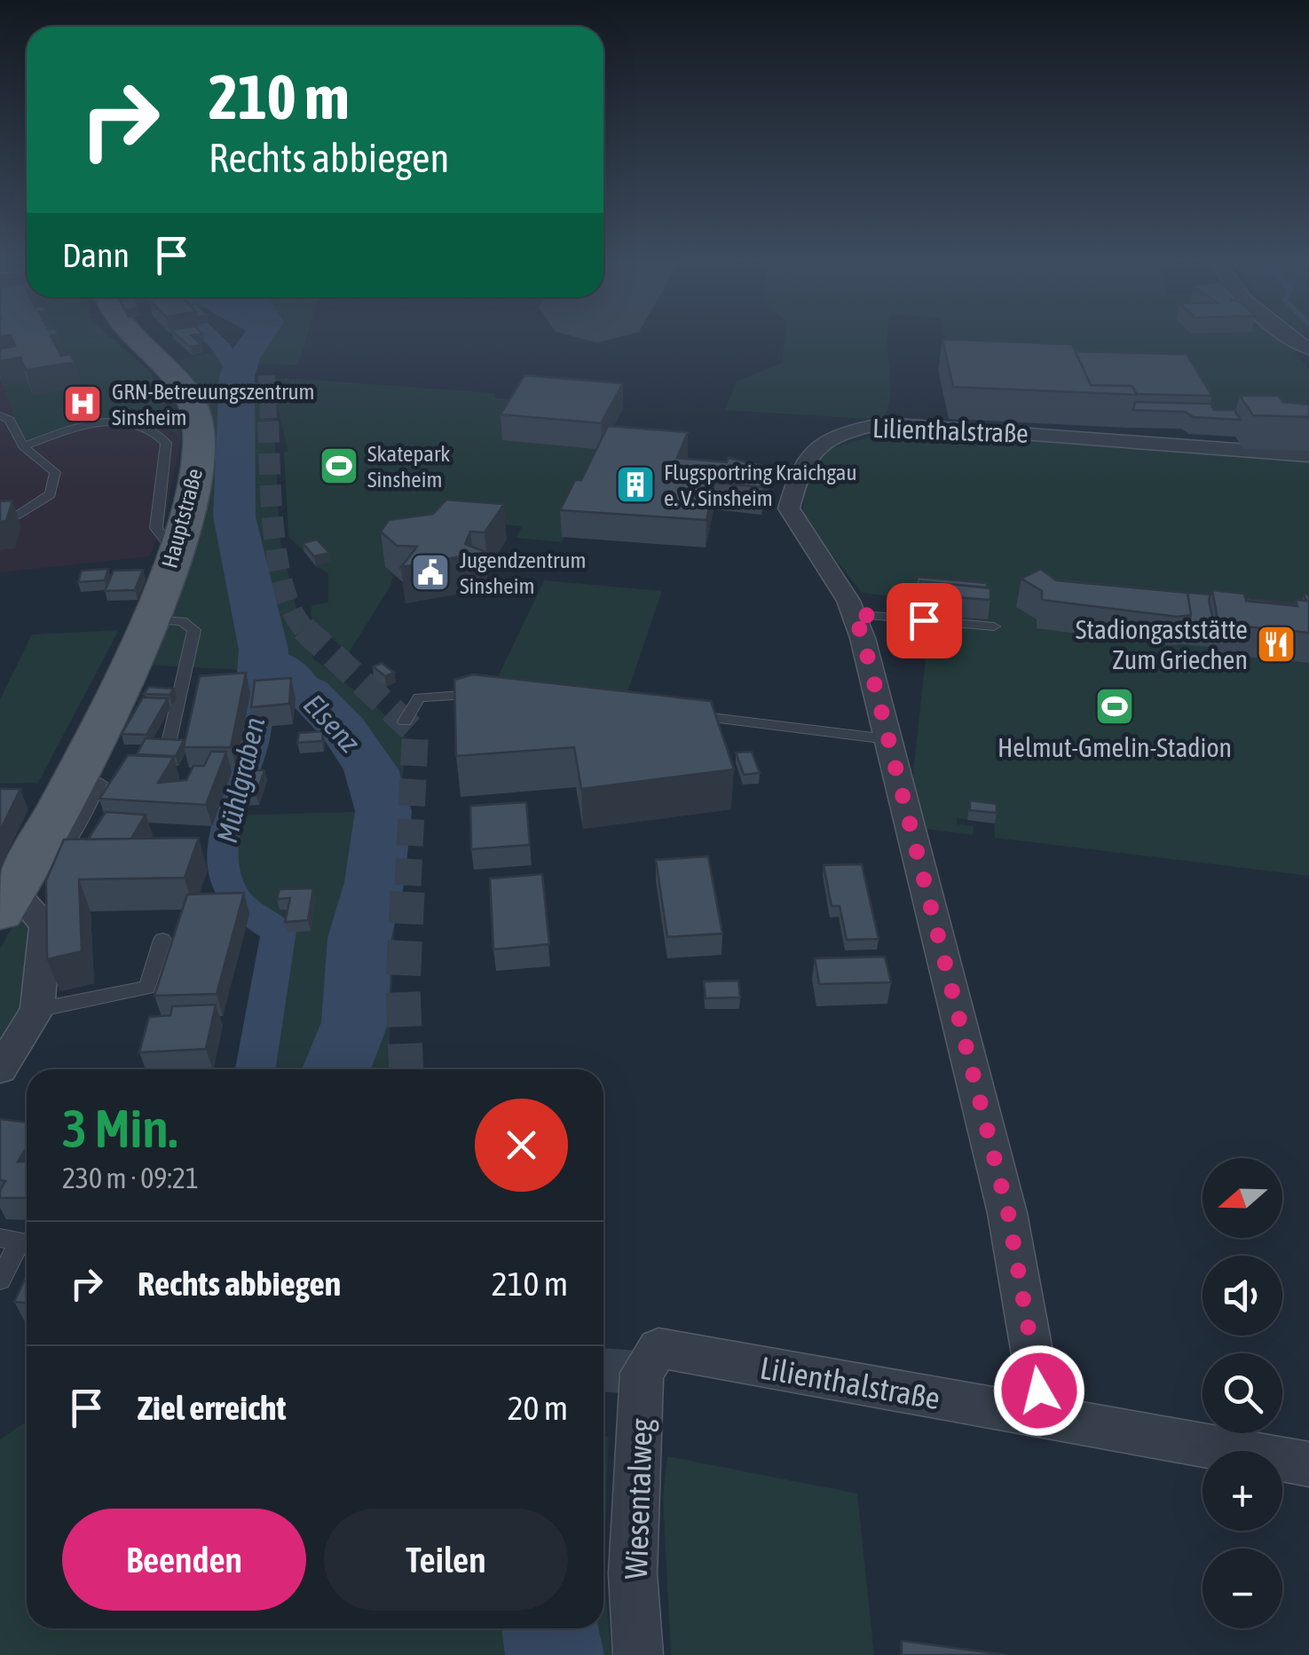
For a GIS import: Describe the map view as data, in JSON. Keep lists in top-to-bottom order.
{
  "streets": {
    "main road": ["Hauptstraße"],
    "street": ["Lilienthalstraße", "Wiesentalweg"]
  },
  "crossings": [
    ["Lilienthalstraße", "Wiesentalweg"]
  ],
  "water": ["Elsenz", "Mühlgraben"],
  "places": {
    "hospital": ["GRN-Betreuungszentrum Sinsheim"],
    "sports": ["Skatepark Sinsheim", "Helmut-Gmelin-Stadion"],
    "building": ["Flugsportring Kraichgau e. V. Sinsheim"],
    "public building": ["Jugendzentrum Sinsheim"],
    "restaurant": ["Stadiongaststätte Zum Griechen"]
  },
  "north": "left",
  "page": {
    "turn": ["210 m", "Rechts abbiegen"],
    "then": "Dann",
    "heading": ["3 Min.", "230 m · 09:21"],
    "map_buttons": ["+", "−"],
    "list": [
      {
        "name": "Rechts abbiegen",
        "value": "210 m"
      },
      {
        "name": "Ziel erreicht",
        "value": "20 m"
      }
    ],
    "buttons": ["Beenden", "Teilen"]
  }
}
